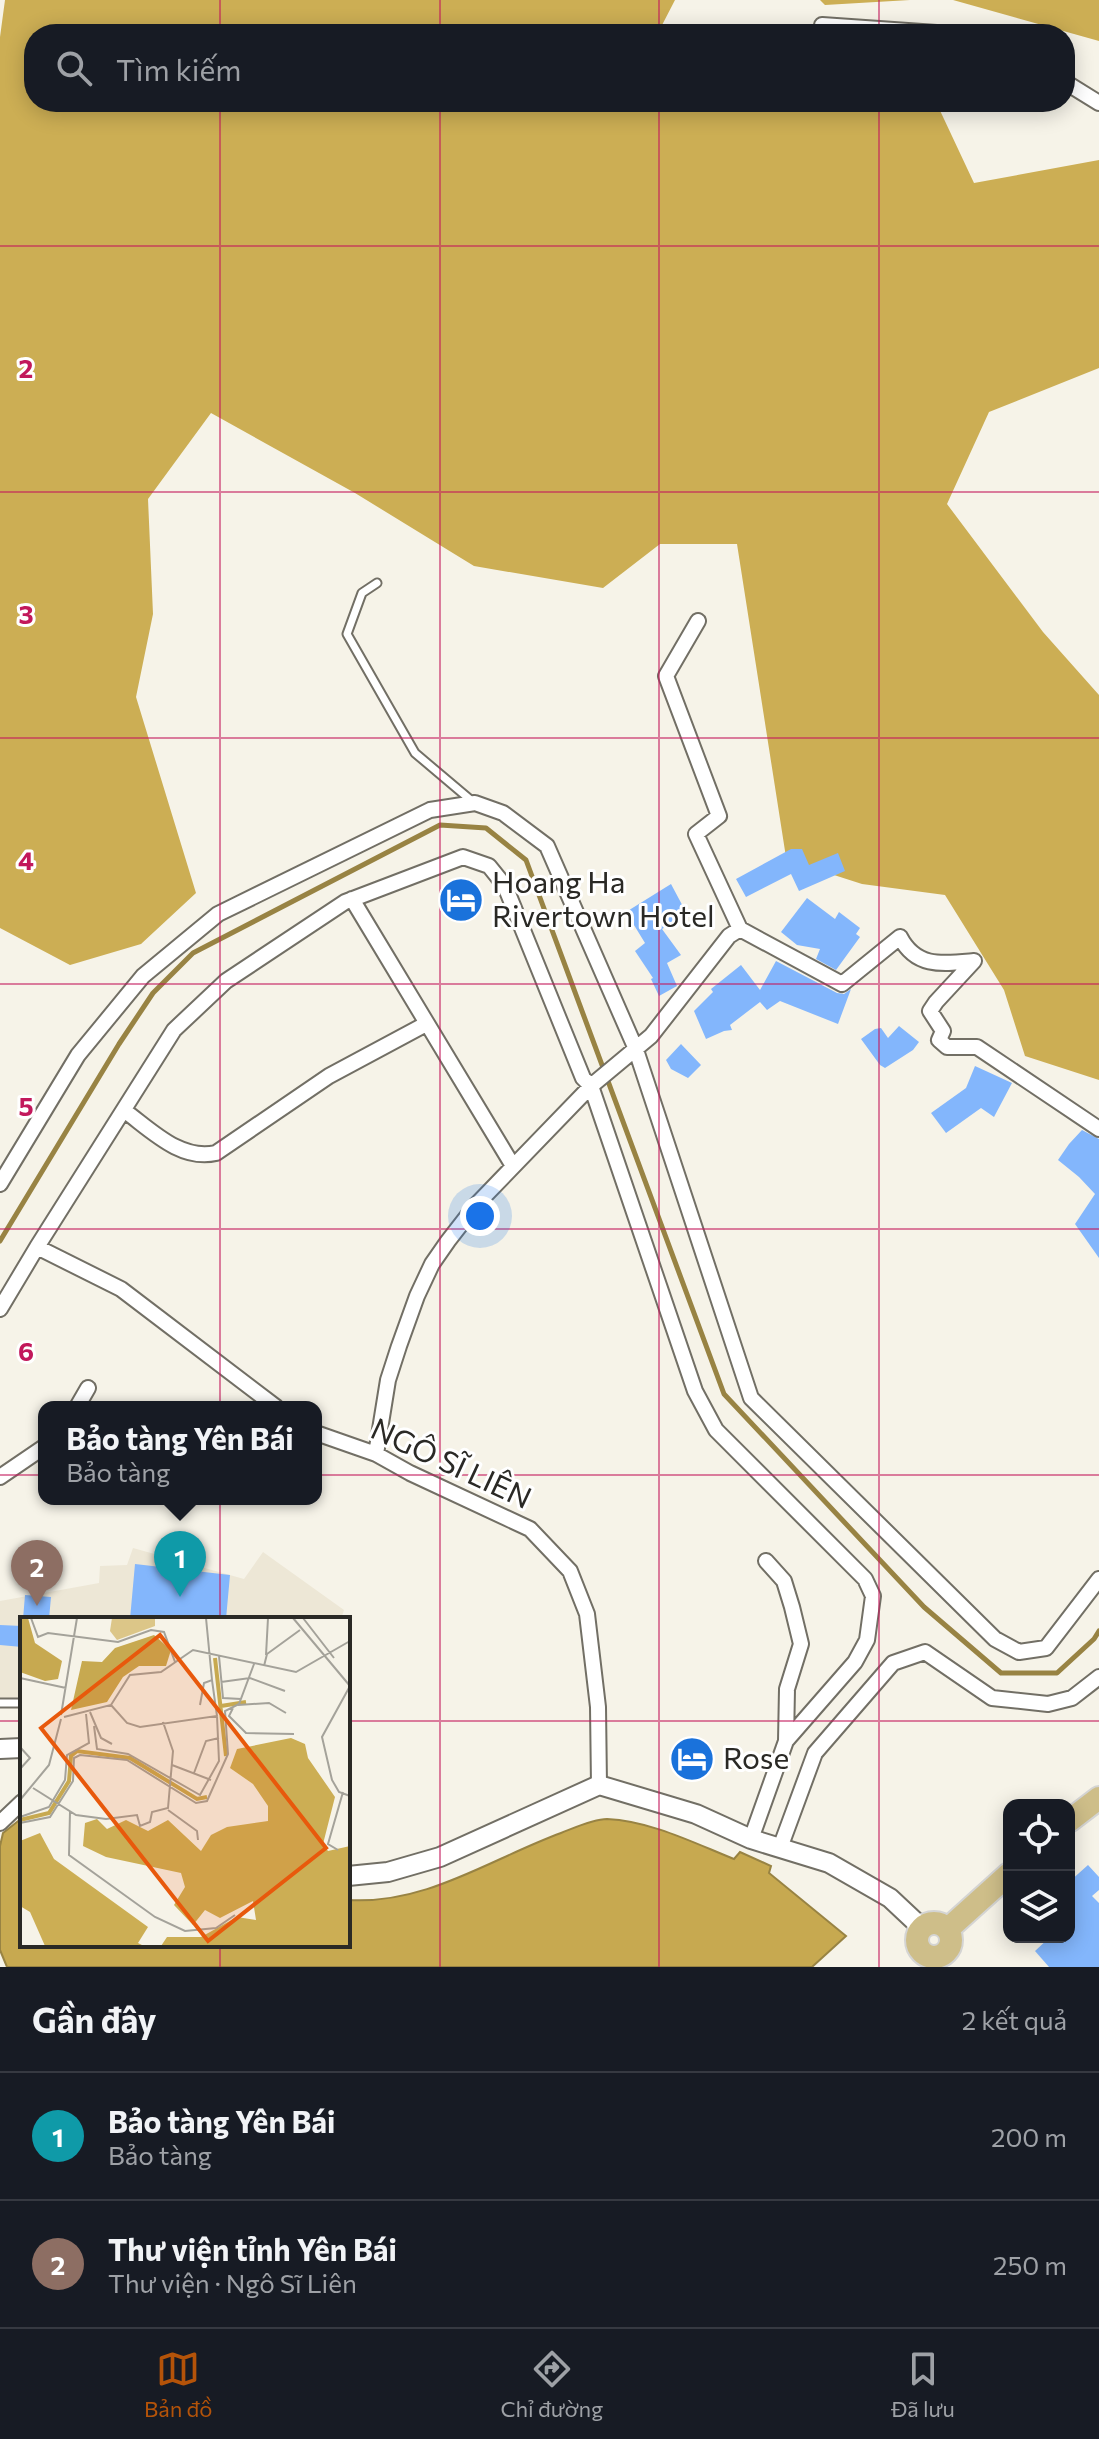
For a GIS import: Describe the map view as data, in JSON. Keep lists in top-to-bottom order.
{
  "streets": {
    "street": ["NGÔ SĨ LIÊN"]
  },
  "places": {
    "hotel": ["Hoang Ha Rivertown Hotel", "Rose"]
  },
  "page": {
    "search": "Tìm kiếm",
    "popup": ["Bảo tàng Yên Bái", "Bảo tàng"],
    "pins": ["1", "2"],
    "heading": ["Gần đây", "2 kết quả"],
    "list": [
      {
        "mark": "1",
        "name": "Bảo tàng Yên Bái",
        "note": "Bảo tàng",
        "value": "200 m"
      },
      {
        "mark": "2",
        "name": "Thư viện tỉnh Yên Bái",
        "note": "Thư viện · Ngô Sĩ Liên",
        "value": "250 m"
      }
    ],
    "nav": ["Bản đồ", "Chỉ đường", "Đã lưu"]
  },
  "grid": {
    "rows": [
      "2",
      "3",
      "4",
      "5",
      "6"
    ]
  }
}
